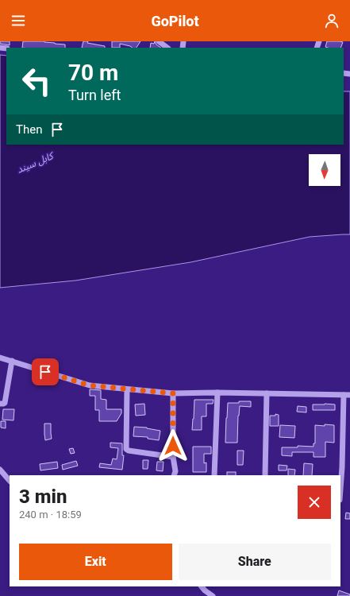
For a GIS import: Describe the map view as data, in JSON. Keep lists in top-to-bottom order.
{
  "water": ["کابل سيند"],
  "north": "bottom",
  "page": {
    "header": "GoPilot",
    "turn": ["70 m", "Turn left"],
    "then": "Then",
    "heading": ["3 min", "240 m · 18:59"],
    "buttons": ["Exit", "Share"]
  }
}
